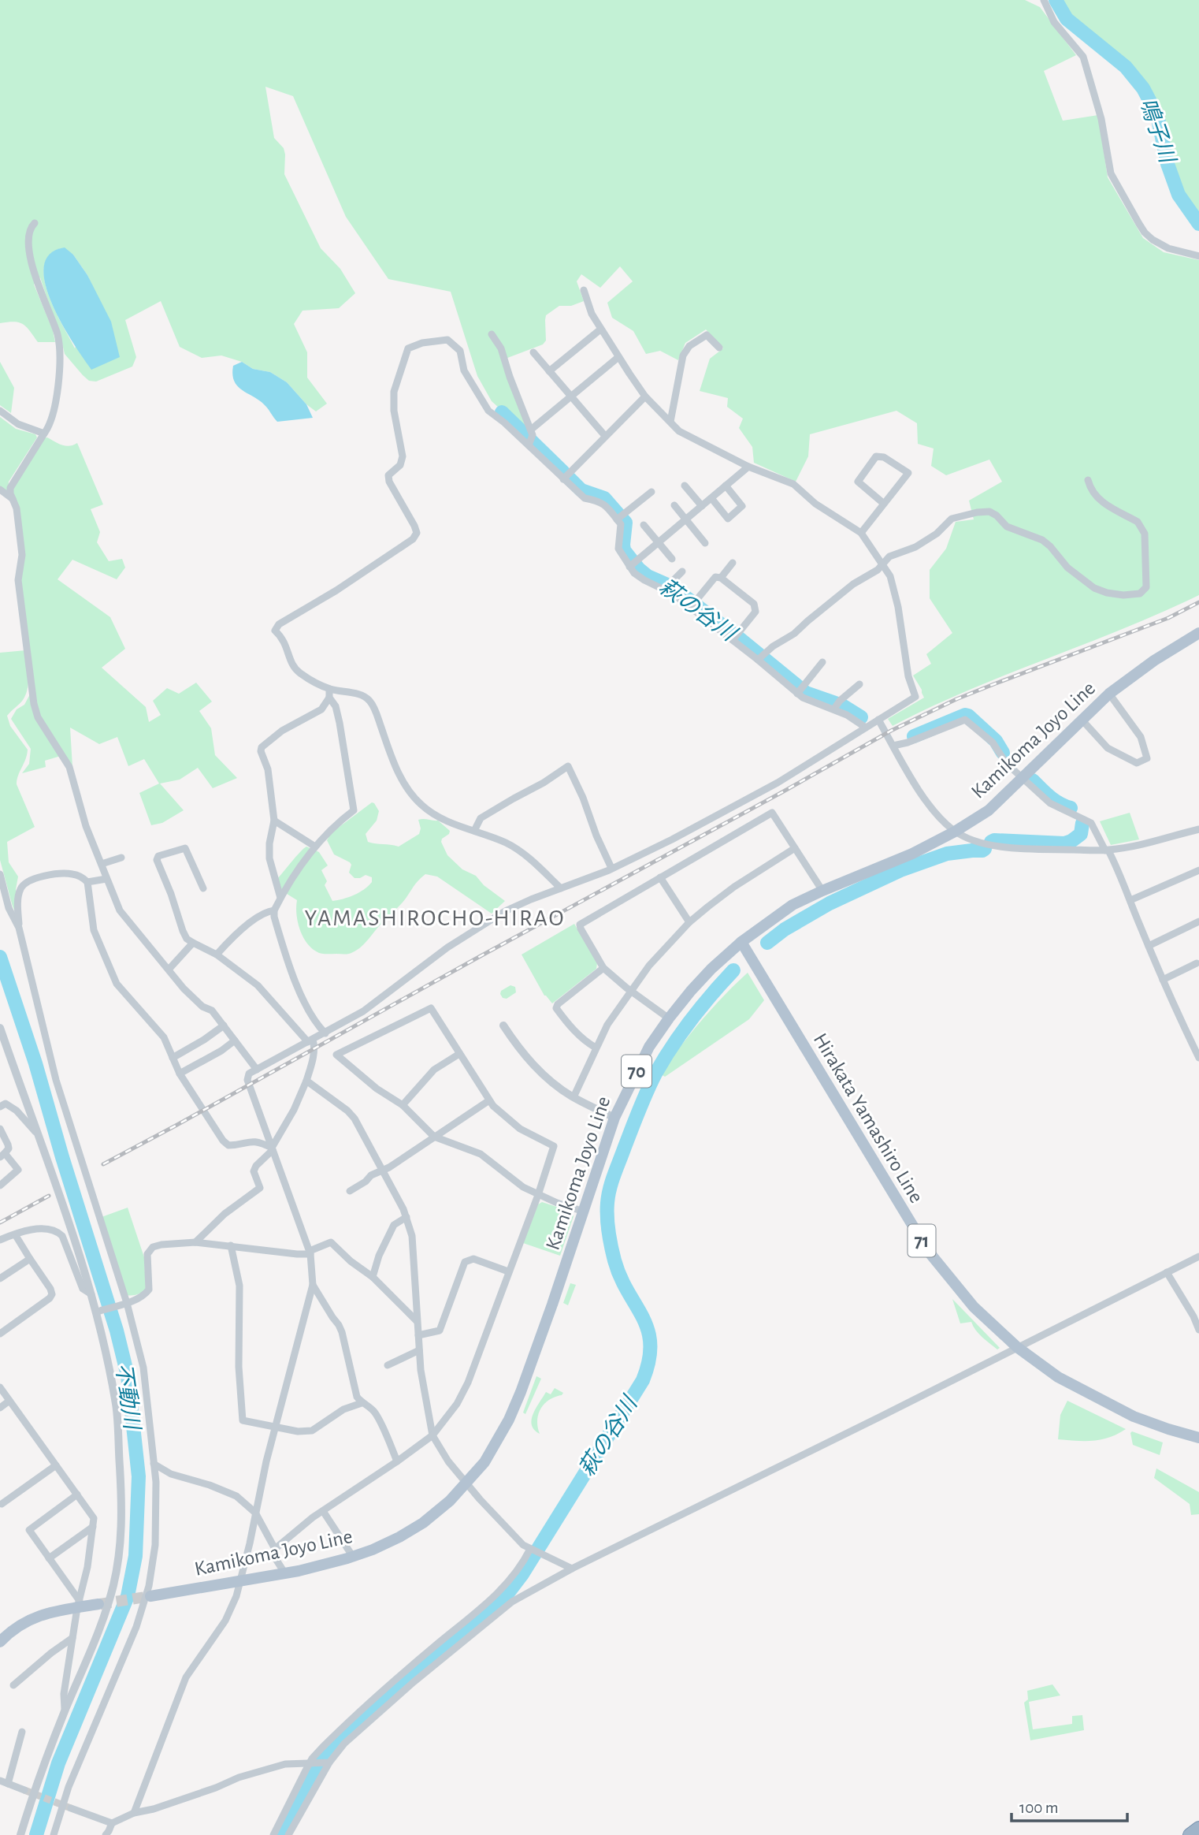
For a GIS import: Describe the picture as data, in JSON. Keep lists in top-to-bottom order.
{
  "streets": {
    "main road": [
      "Kamikoma Joyo Line",
      "70",
      "Hirakata Yamashiro Line",
      "71"
    ]
  },
  "crossings": [
    ["Kamikoma Joyo Line", "Hirakata Yamashiro Line"]
  ],
  "districts": ["YAMASHIROCHO-HIRAO"],
  "water": ["鳴子川", "萩の谷川", "不動川"],
  "scale_bar": "100 m"
}
